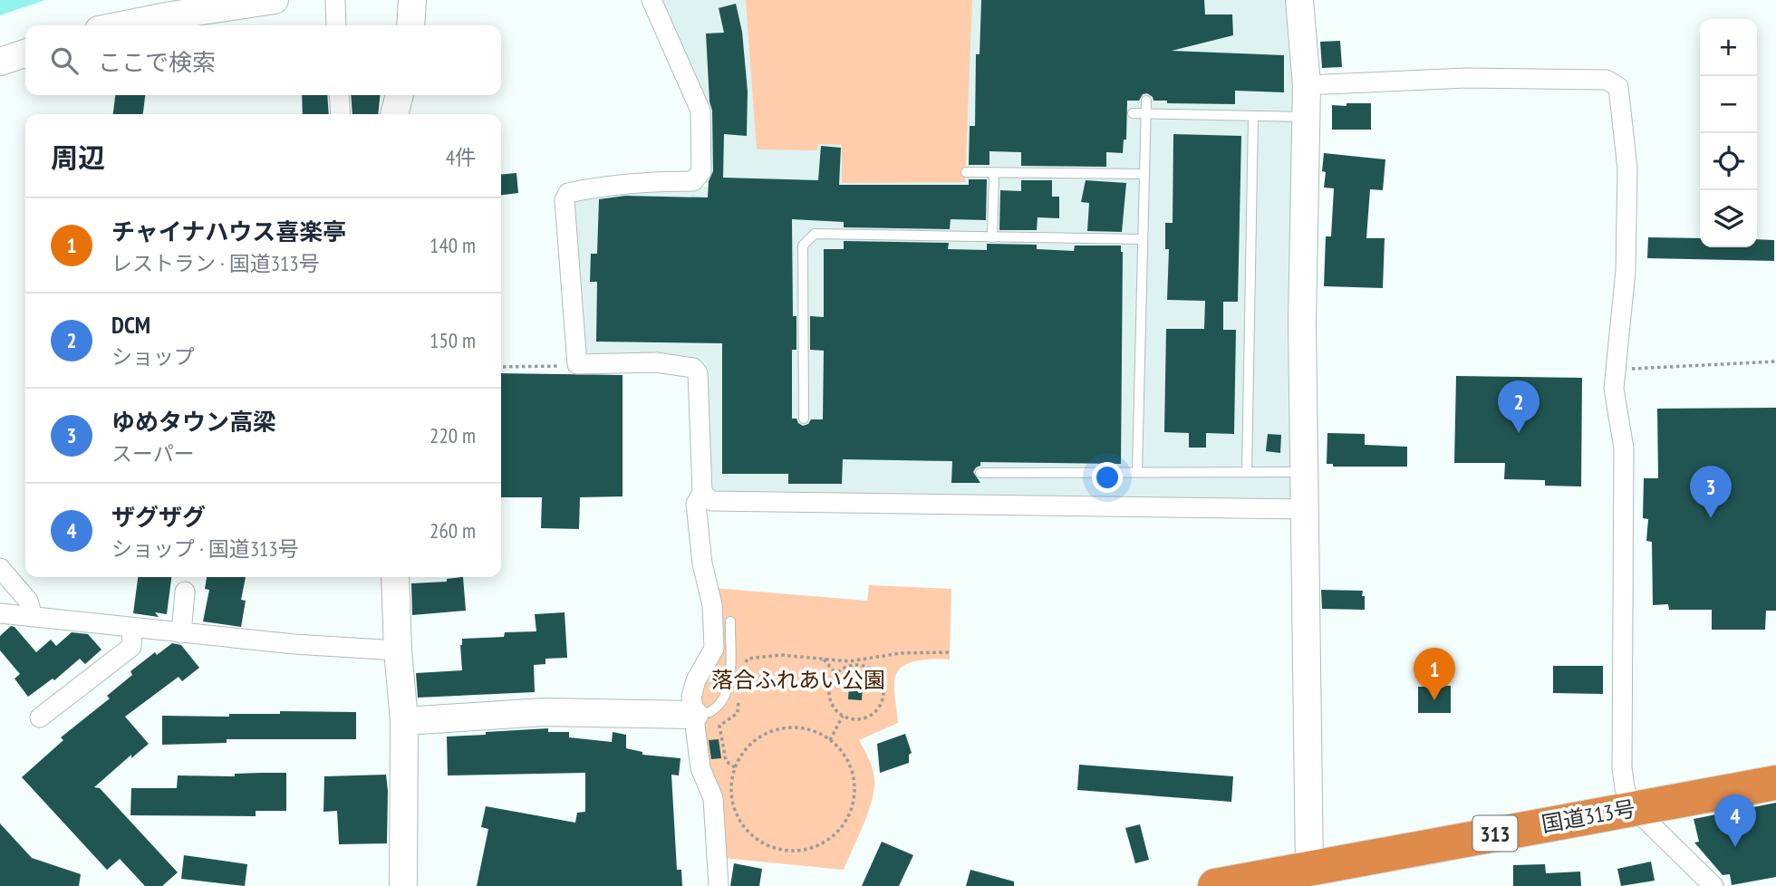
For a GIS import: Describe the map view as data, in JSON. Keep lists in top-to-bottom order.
{
  "streets": {
    "highway": ["国道313号", "313"]
  },
  "parks": ["落合ふれあい公園"],
  "page": {
    "map_buttons": ["+", "−"],
    "search": "ここで検索",
    "heading": ["周辺", "4件"],
    "list": [
      {
        "mark": "1",
        "name": "チャイナハウス喜楽亭",
        "note": "レストラン · 国道313号",
        "value": "140 m"
      },
      {
        "mark": "2",
        "name": "DCM",
        "note": "ショップ",
        "value": "150 m"
      },
      {
        "mark": "3",
        "name": "ゆめタウン高梁",
        "note": "スーパー",
        "value": "220 m"
      },
      {
        "mark": "4",
        "name": "ザグザグ",
        "note": "ショップ · 国道313号",
        "value": "260 m"
      }
    ],
    "pins": [
      "2",
      "3",
      "1",
      "4"
    ]
  }
}
